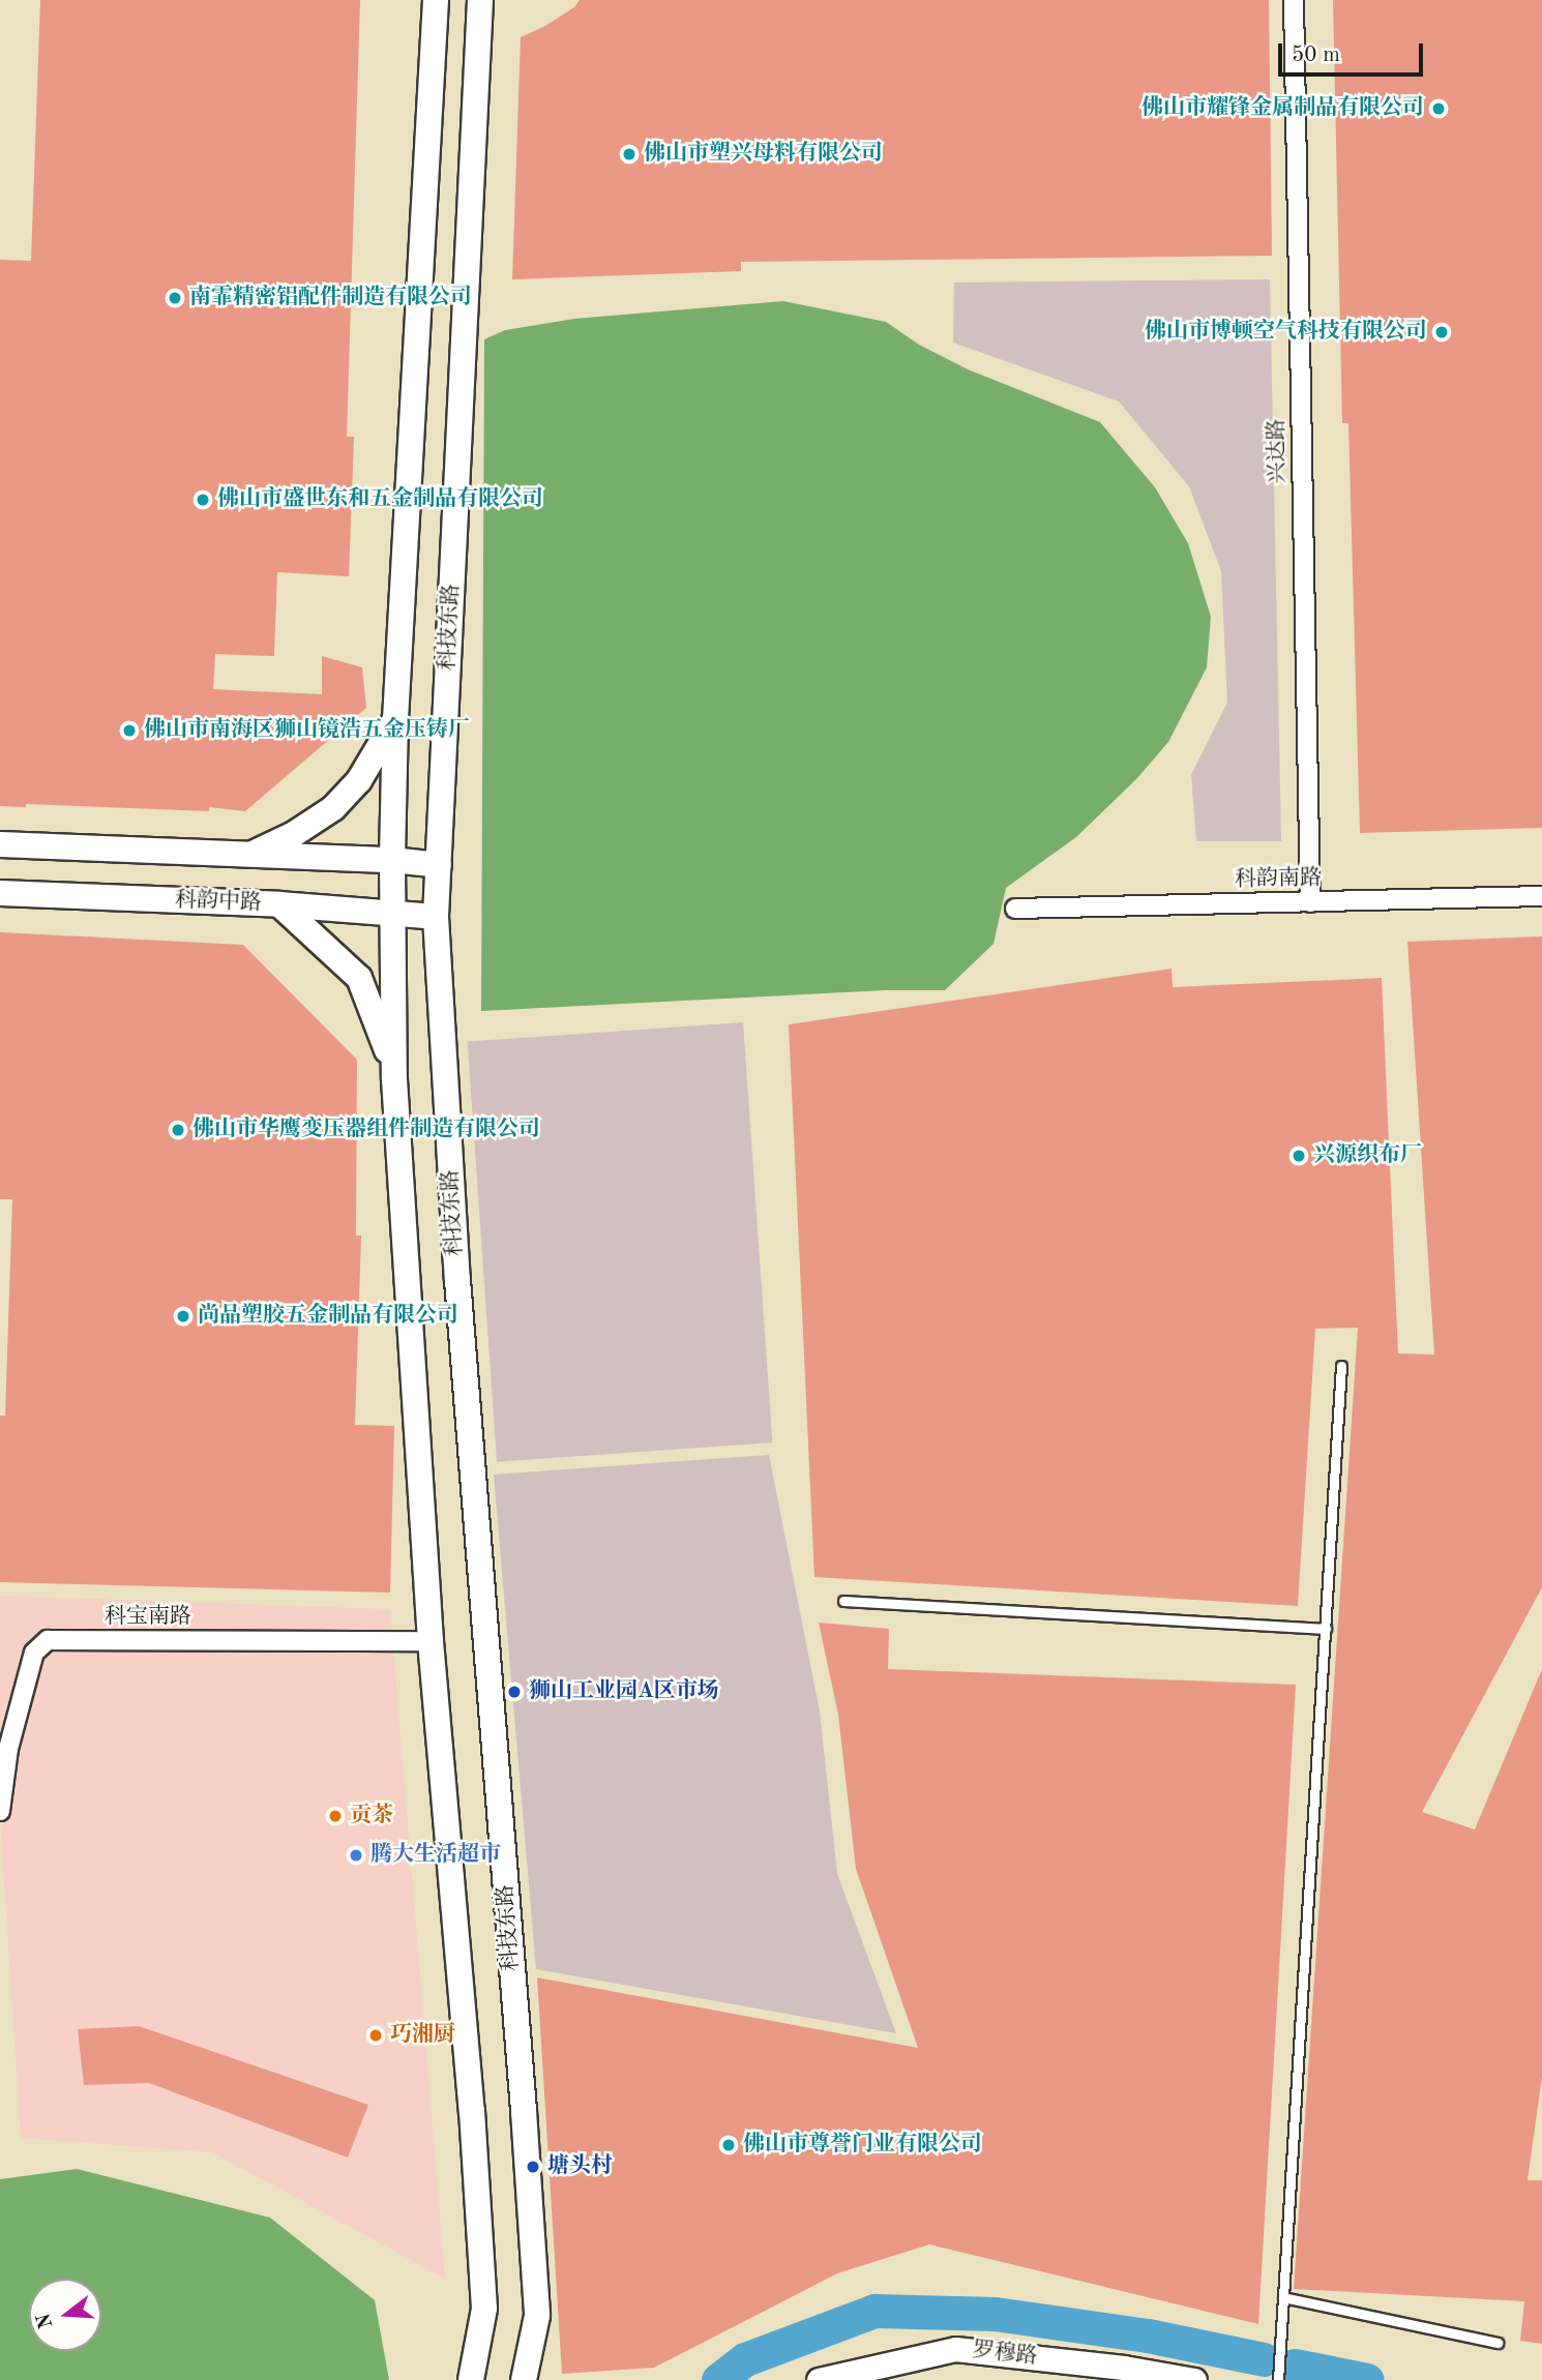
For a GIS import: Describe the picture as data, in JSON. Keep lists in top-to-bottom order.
{
  "streets": {
    "main road": ["科技东路", "科韵中路"],
    "street": [
      "兴达路",
      "科韵南路",
      "科宝南路",
      "罗穆路"
    ]
  },
  "crossings": [
    ["兴达路", "科韵南路"],
    ["科技东路", "科韵中路"]
  ],
  "places": [
    "佛山市耀锋金属制品有限公司",
    "佛山市塑兴母料有限公司",
    "南霏精密铝配件制造有限公司",
    "佛山市博顿空气科技有限公司",
    "佛山市盛世东和五金制品有限公司",
    "佛山市南海区狮山镜浩五金压铸厂",
    "佛山市华鹰变压器组件制造有限公司",
    "兴源织布厂",
    "尚品塑胶五金制品有限公司",
    "狮山工业园A区市场",
    "贡茶",
    "腾大生活超市",
    "巧湘厨",
    "佛山市尊誉门业有限公司",
    "塘头村"
  ],
  "scale_bar": "50 m",
  "north": "left"
}
